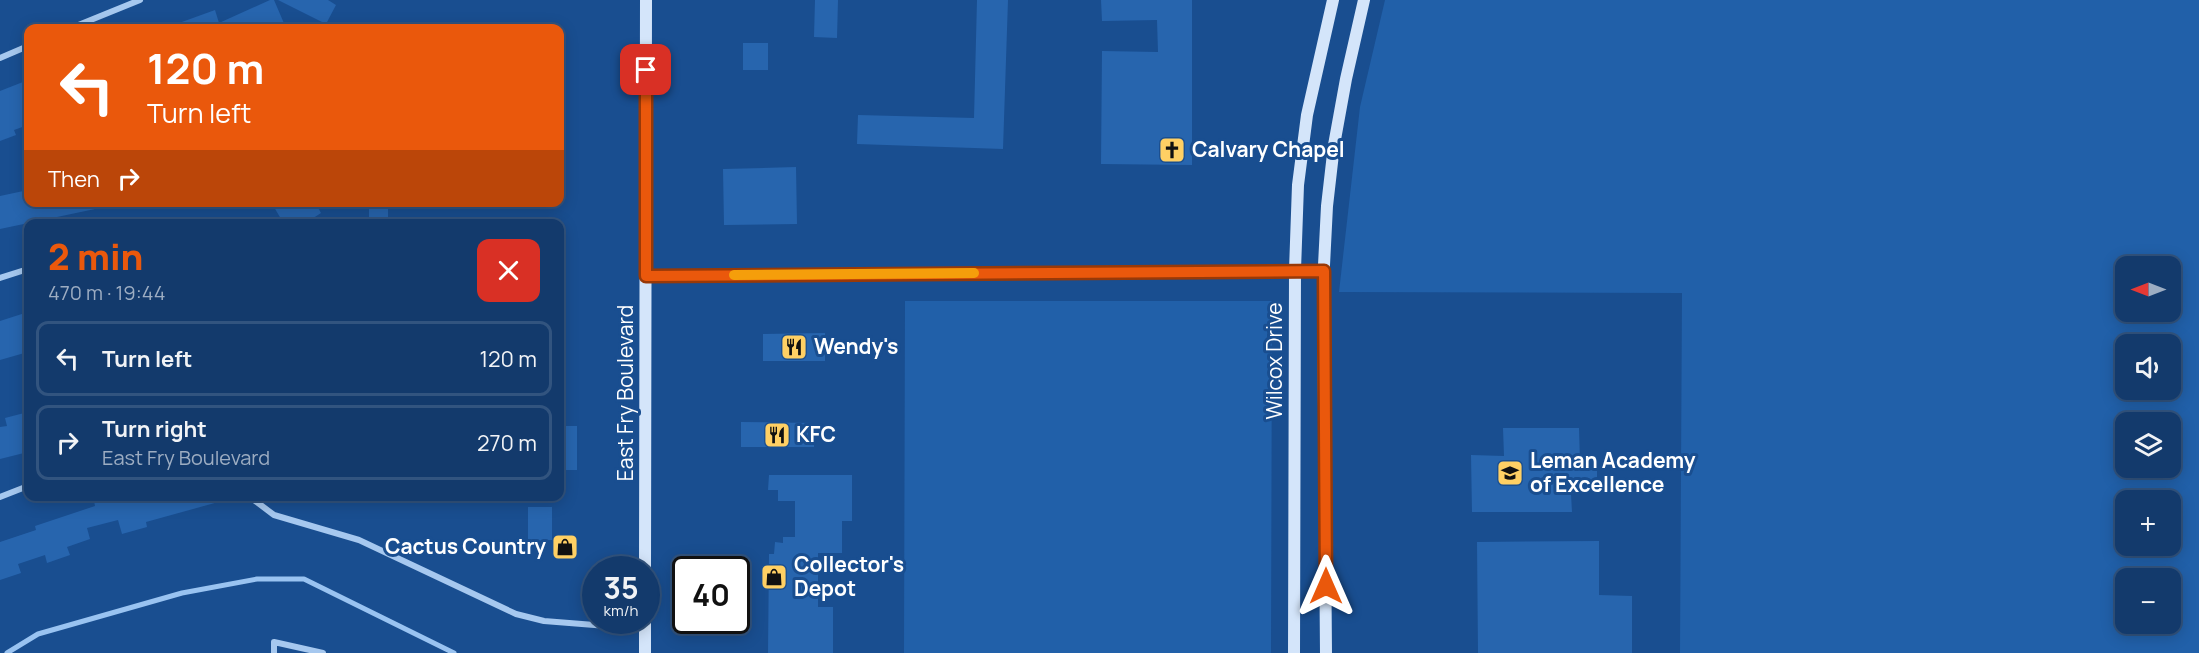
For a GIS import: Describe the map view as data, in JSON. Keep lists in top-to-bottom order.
{
  "streets": {
    "street": ["Wilcox Drive", "East Fry Boulevard"]
  },
  "places": {
    "church": ["Calvary Chapel"],
    "restaurant": ["Wendy's", "KFC"],
    "school or university": ["Leman Academy of Excellence"],
    "shop": ["Cactus Country", "Collector's Depot"]
  },
  "north": "left",
  "page": {
    "turn": ["120 m", "Turn left"],
    "then": "Then",
    "heading": ["2 min", "470 m · 19:44"],
    "map_buttons": ["+", "−"],
    "list": [
      {
        "name": "Turn left",
        "value": "120 m"
      },
      {
        "name": "Turn right",
        "note": "East Fry Boulevard",
        "value": "270 m"
      }
    ],
    "speed": "35 km/h",
    "limit": "40"
  }
}
